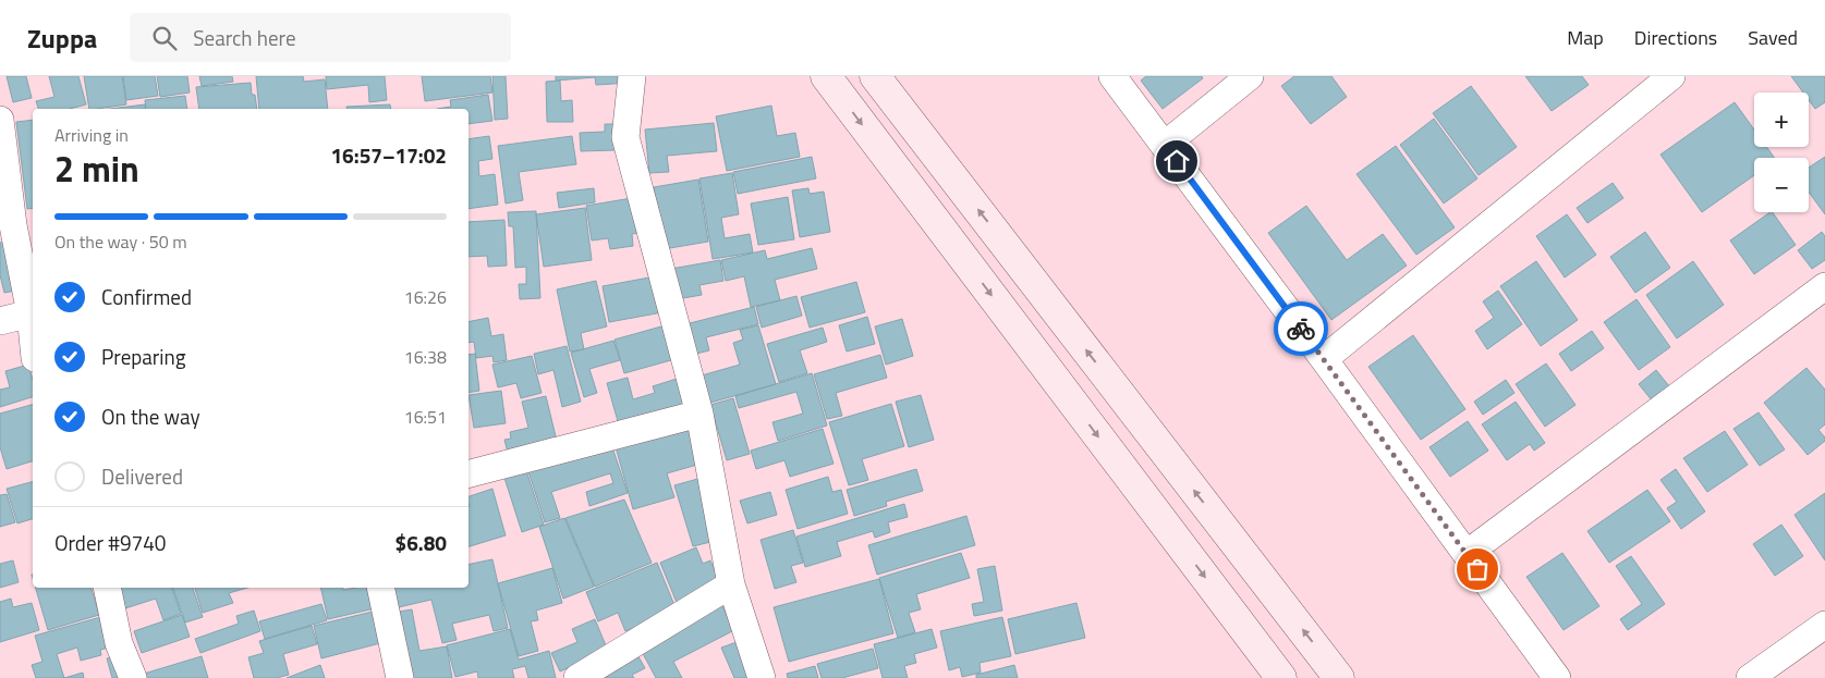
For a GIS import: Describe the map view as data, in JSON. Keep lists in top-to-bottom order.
{
  "page": {
    "header": "Zuppa",
    "search": "Search here",
    "nav": ["Map", "Directions", "Saved"],
    "map_buttons": ["+", "−"],
    "heading": ["2 min", "Arriving in", "16:57–17:02"],
    "panel": ["Order #9740", "$6.80"],
    "bar": "On the way · 50 m",
    "list": [
      ["Confirmed", "16:26"],
      ["Preparing", "16:38"],
      ["On the way", "16:51"],
      "Delivered"
    ]
  }
}
